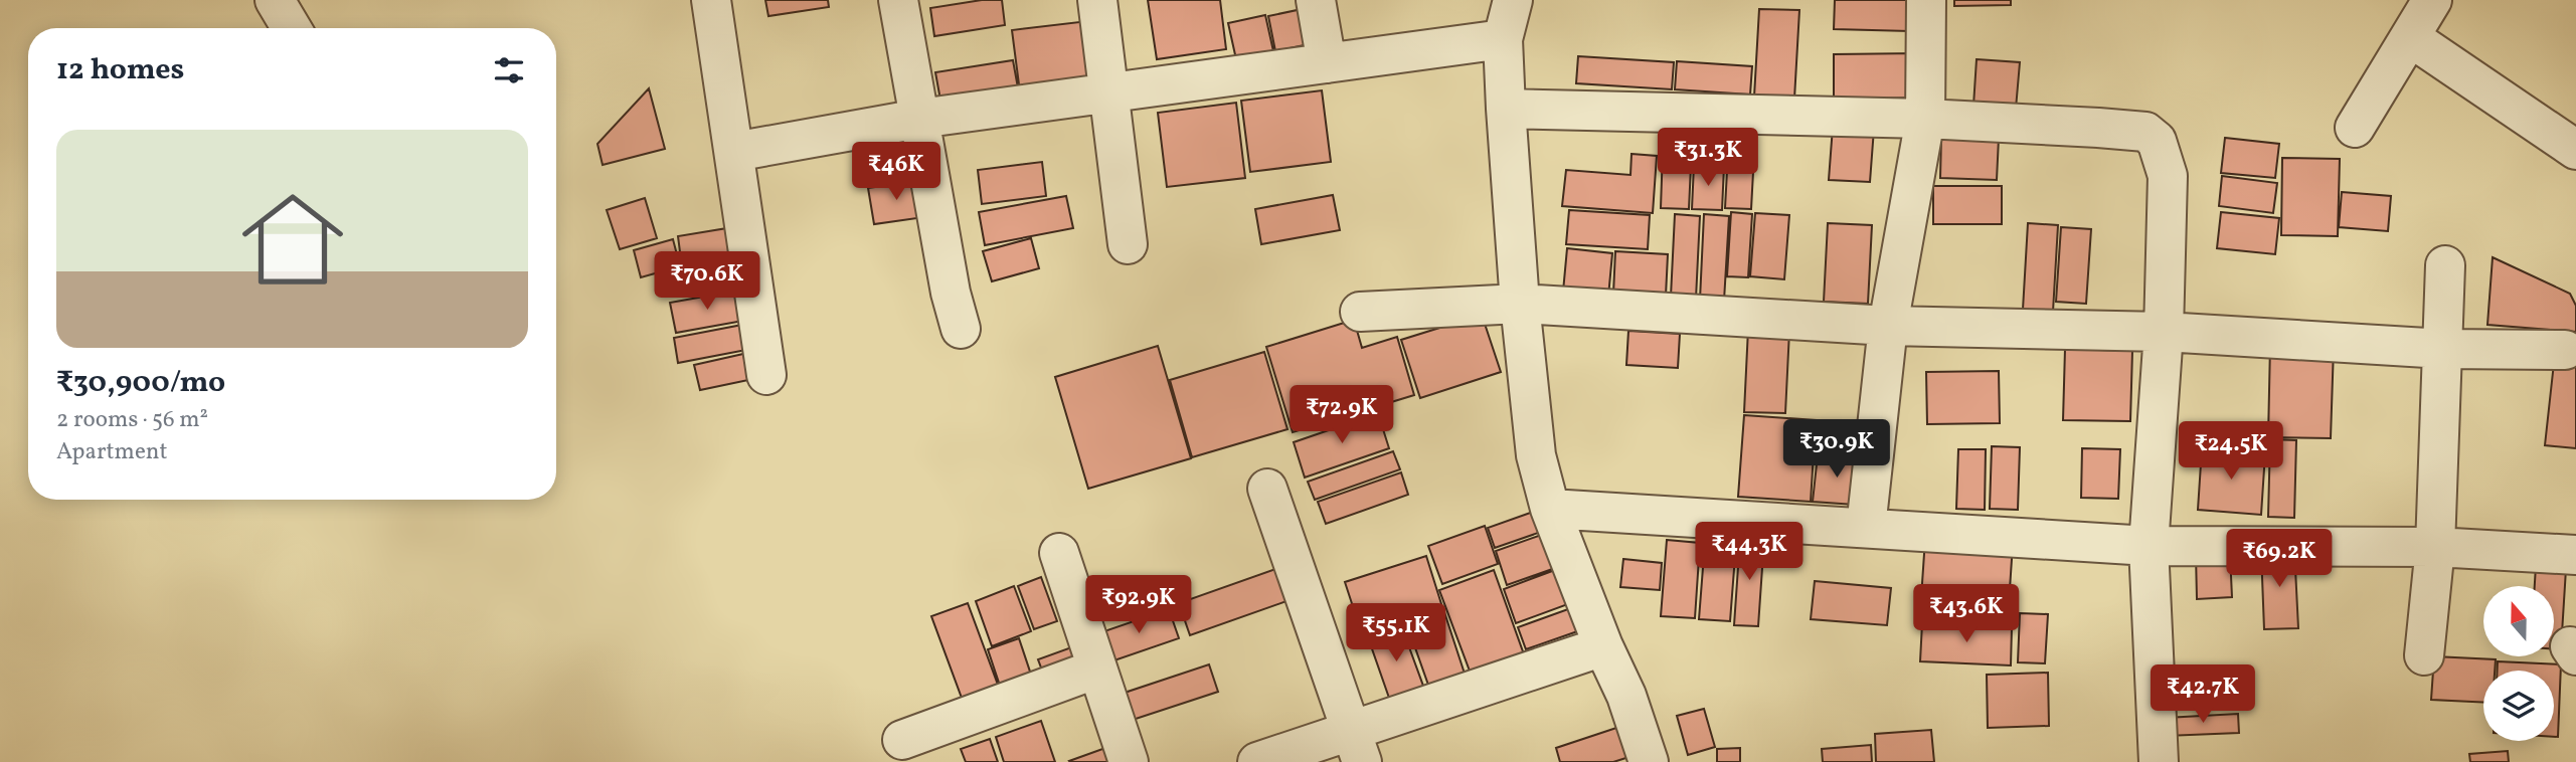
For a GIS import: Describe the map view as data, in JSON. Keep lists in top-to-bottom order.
{
  "north": "top",
  "page": {
    "heading": "12 homes",
    "list": [
      {
        "name": "₹30,900/mo",
        "note": "2 rooms · 56 m² · Apartment"
      }
    ],
    "price": [
      "₹31.3K",
      "₹46K",
      "₹70.6K",
      "₹72.9K",
      "₹30.9K",
      "₹24.5K",
      "₹44.3K",
      "₹69.2K",
      "₹92.9K",
      "₹43.6K",
      "₹55.1K",
      "₹42.7K"
    ]
  }
}
